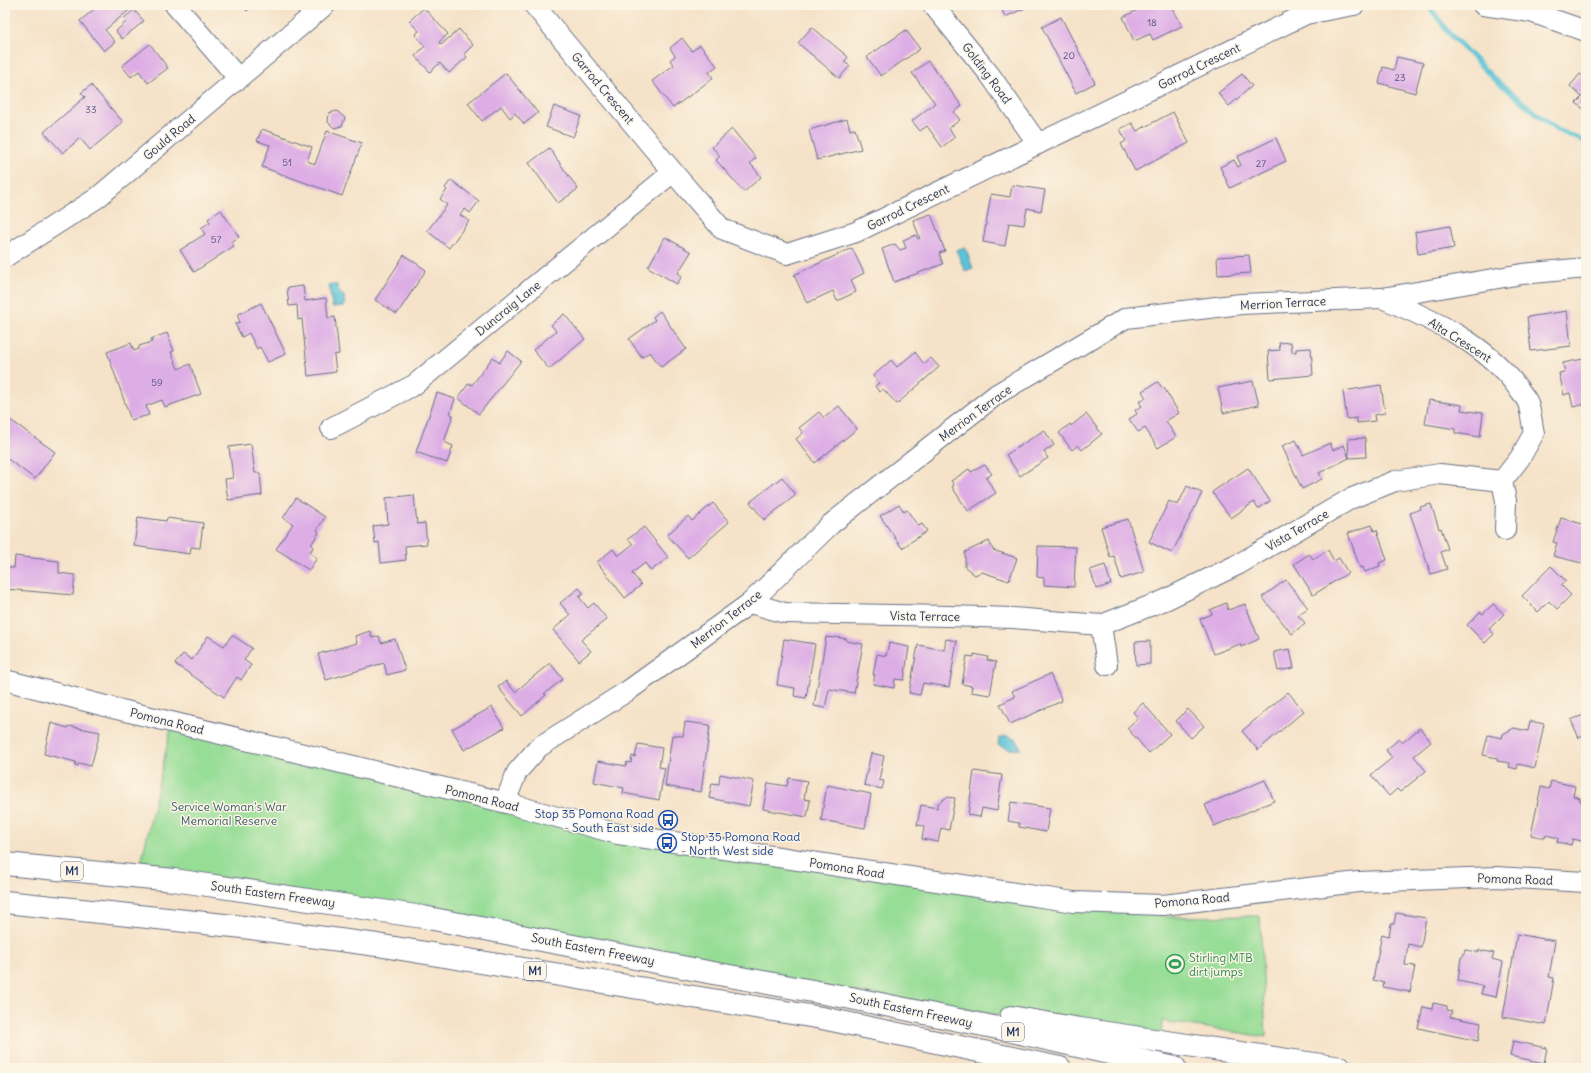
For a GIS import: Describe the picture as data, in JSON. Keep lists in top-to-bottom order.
{
  "streets": {
    "highway": ["M1", "South Eastern Freeway"],
    "street": [
      "Garrod Crescent",
      "Golding Road",
      "Gould Road",
      "Merrion Terrace",
      "Duncraig Lane",
      "Alta Crescent",
      "Vista Terrace",
      "Pomona Road"
    ]
  },
  "crossings": [
    ["Garrod Crescent", "Golding Road"],
    ["Garrod Crescent", "Duncraig Lane"],
    ["Merrion Terrace", "Alta Crescent"],
    ["Merrion Terrace", "Vista Terrace"],
    ["Merrion Terrace", "Pomona Road"],
    ["Alta Crescent", "Vista Terrace"]
  ],
  "parks": ["Service Woman's War Memorial Reserve"],
  "places": {
    "bus stop": ["Stop 35 Pomona Road - South East side", "Stop 35 Pomona Road - North West side"],
    "sports": ["Stirling MTB dirt jumps"]
  },
  "house_numbers": [
    "18",
    "20",
    "23",
    "33",
    "51",
    "27",
    "57",
    "59"
  ]
}
